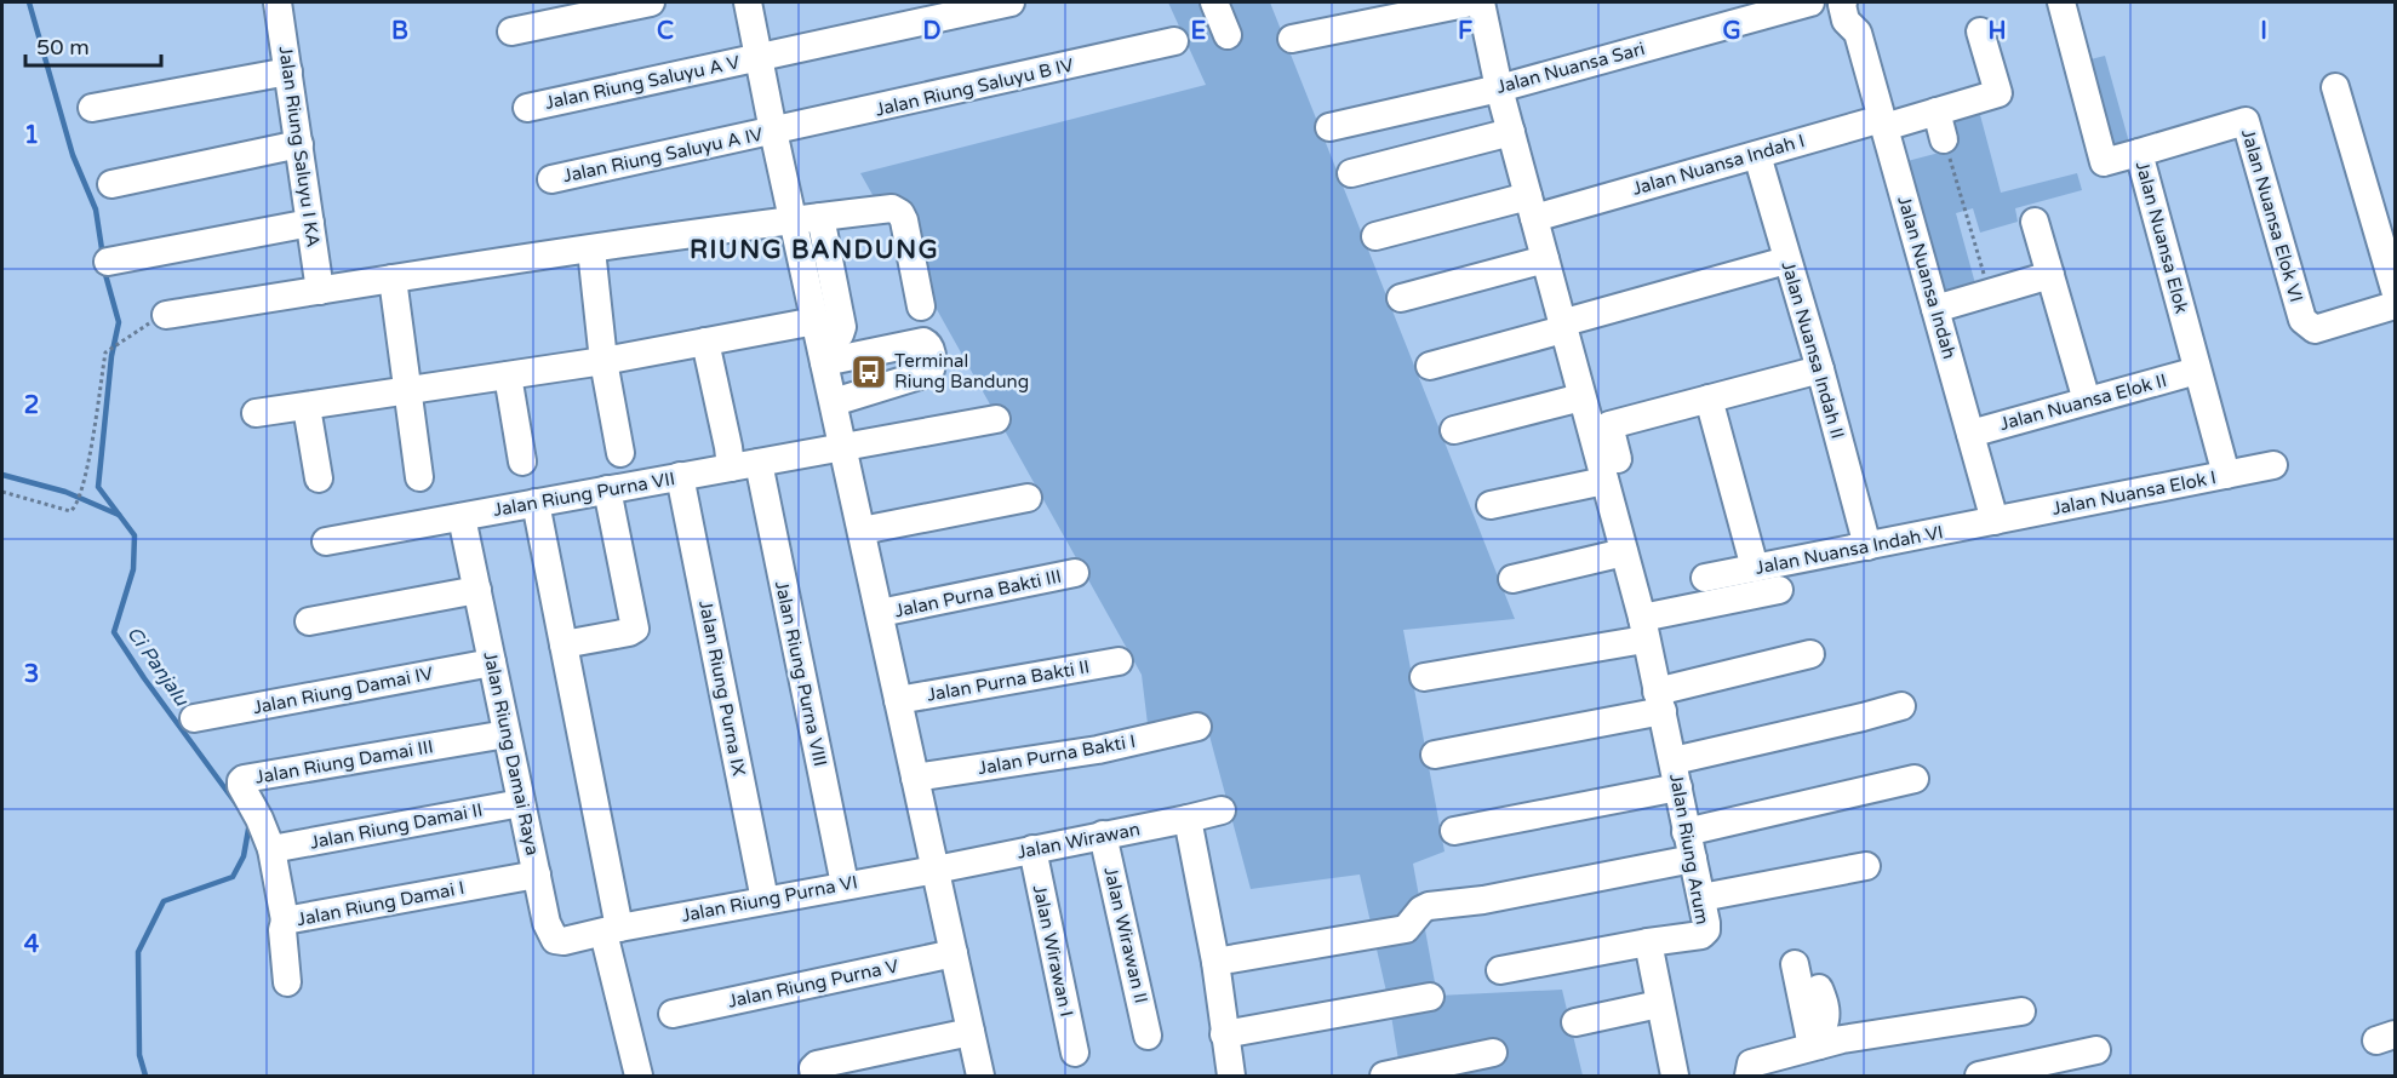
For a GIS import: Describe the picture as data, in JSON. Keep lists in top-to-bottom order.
{
  "streets": {
    "street": [
      "Jalan Nuansa Sari",
      "Jalan Riung Saluyu A V",
      "Jalan Riung Saluyu B IV",
      "Jalan Riung Saluyu I KA",
      "Jalan Riung Saluyu A IV",
      "Jalan Nuansa Indah I",
      "Jalan Nuansa Elok VI",
      "Jalan Nuansa Elok",
      "Jalan Nuansa Indah",
      "Jalan Nuansa Indah II",
      "Jalan Nuansa Elok II",
      "Jalan Nuansa Elok I",
      "Jalan Riung Purna VII",
      "Jalan Nuansa Indah VI",
      "Jalan Purna Bakti III",
      "Jalan Riung Purna VIII",
      "Jalan Purna Bakti II",
      "Jalan Riung Purna IX",
      "Jalan Riung Damai IV",
      "Jalan Riung Damai Raya",
      "Jalan Purna Bakti I",
      "Jalan Riung Damai III",
      "Jalan Riung Damai II",
      "Jalan Wirawan",
      "Jalan Riung Arum",
      "Jalan Riung Purna VI",
      "Jalan Riung Damai I",
      "Jalan Wirawan II",
      "Jalan Wirawan I",
      "Jalan Riung Purna V"
    ]
  },
  "crossings": [
    ["Jalan Nuansa Sari", "Jalan Riung Arum"],
    ["Jalan Riung Saluyu B IV", "Jalan Riung Saluyu A IV"],
    ["Jalan Nuansa Indah I", "Jalan Nuansa Indah"],
    ["Jalan Nuansa Indah I", "Jalan Nuansa Indah II"],
    ["Jalan Nuansa Indah I", "Jalan Riung Arum"],
    ["Jalan Nuansa Elok VI", "Jalan Nuansa Elok"],
    ["Jalan Nuansa Elok", "Jalan Nuansa Elok II"],
    ["Jalan Nuansa Elok", "Jalan Nuansa Elok I"],
    ["Jalan Nuansa Indah", "Jalan Nuansa Elok II"],
    ["Jalan Nuansa Indah", "Jalan Nuansa Elok I"],
    ["Jalan Nuansa Indah", "Jalan Nuansa Indah VI"],
    ["Jalan Nuansa Indah II", "Jalan Nuansa Indah VI"],
    ["Jalan Nuansa Elok I", "Jalan Nuansa Indah VI"],
    ["Jalan Riung Purna VII", "Jalan Riung Purna VIII"],
    ["Jalan Riung Purna VII", "Jalan Riung Purna IX"],
    ["Jalan Riung Purna VII", "Jalan Riung Damai Raya"],
    ["Jalan Riung Purna VIII", "Jalan Riung Purna VI"],
    ["Jalan Riung Purna IX", "Jalan Riung Purna VI"],
    ["Jalan Riung Damai IV", "Jalan Riung Damai Raya"],
    ["Jalan Riung Damai Raya", "Jalan Riung Damai III"],
    ["Jalan Riung Damai Raya", "Jalan Riung Damai II"],
    ["Jalan Riung Damai Raya", "Jalan Riung Purna VI"],
    ["Jalan Riung Damai Raya", "Jalan Riung Damai I"],
    ["Jalan Riung Damai III", "Jalan Riung Damai II"],
    ["Jalan Riung Damai III", "Jalan Riung Damai I"],
    ["Jalan Wirawan", "Jalan Riung Purna VI"],
    ["Jalan Wirawan", "Jalan Wirawan II"],
    ["Jalan Wirawan", "Jalan Wirawan I"]
  ],
  "districts": ["RIUNG BANDUNG"],
  "water": ["Ci Panjalu"],
  "places": {
    "bus stop": ["Terminal Riung Bandung"]
  },
  "scale_bar": "50 m",
  "grid": {
    "columns": [
      "B",
      "C",
      "D",
      "E",
      "F",
      "G",
      "H",
      "I"
    ],
    "rows": [
      "1",
      "2",
      "3",
      "4"
    ]
  }
}
